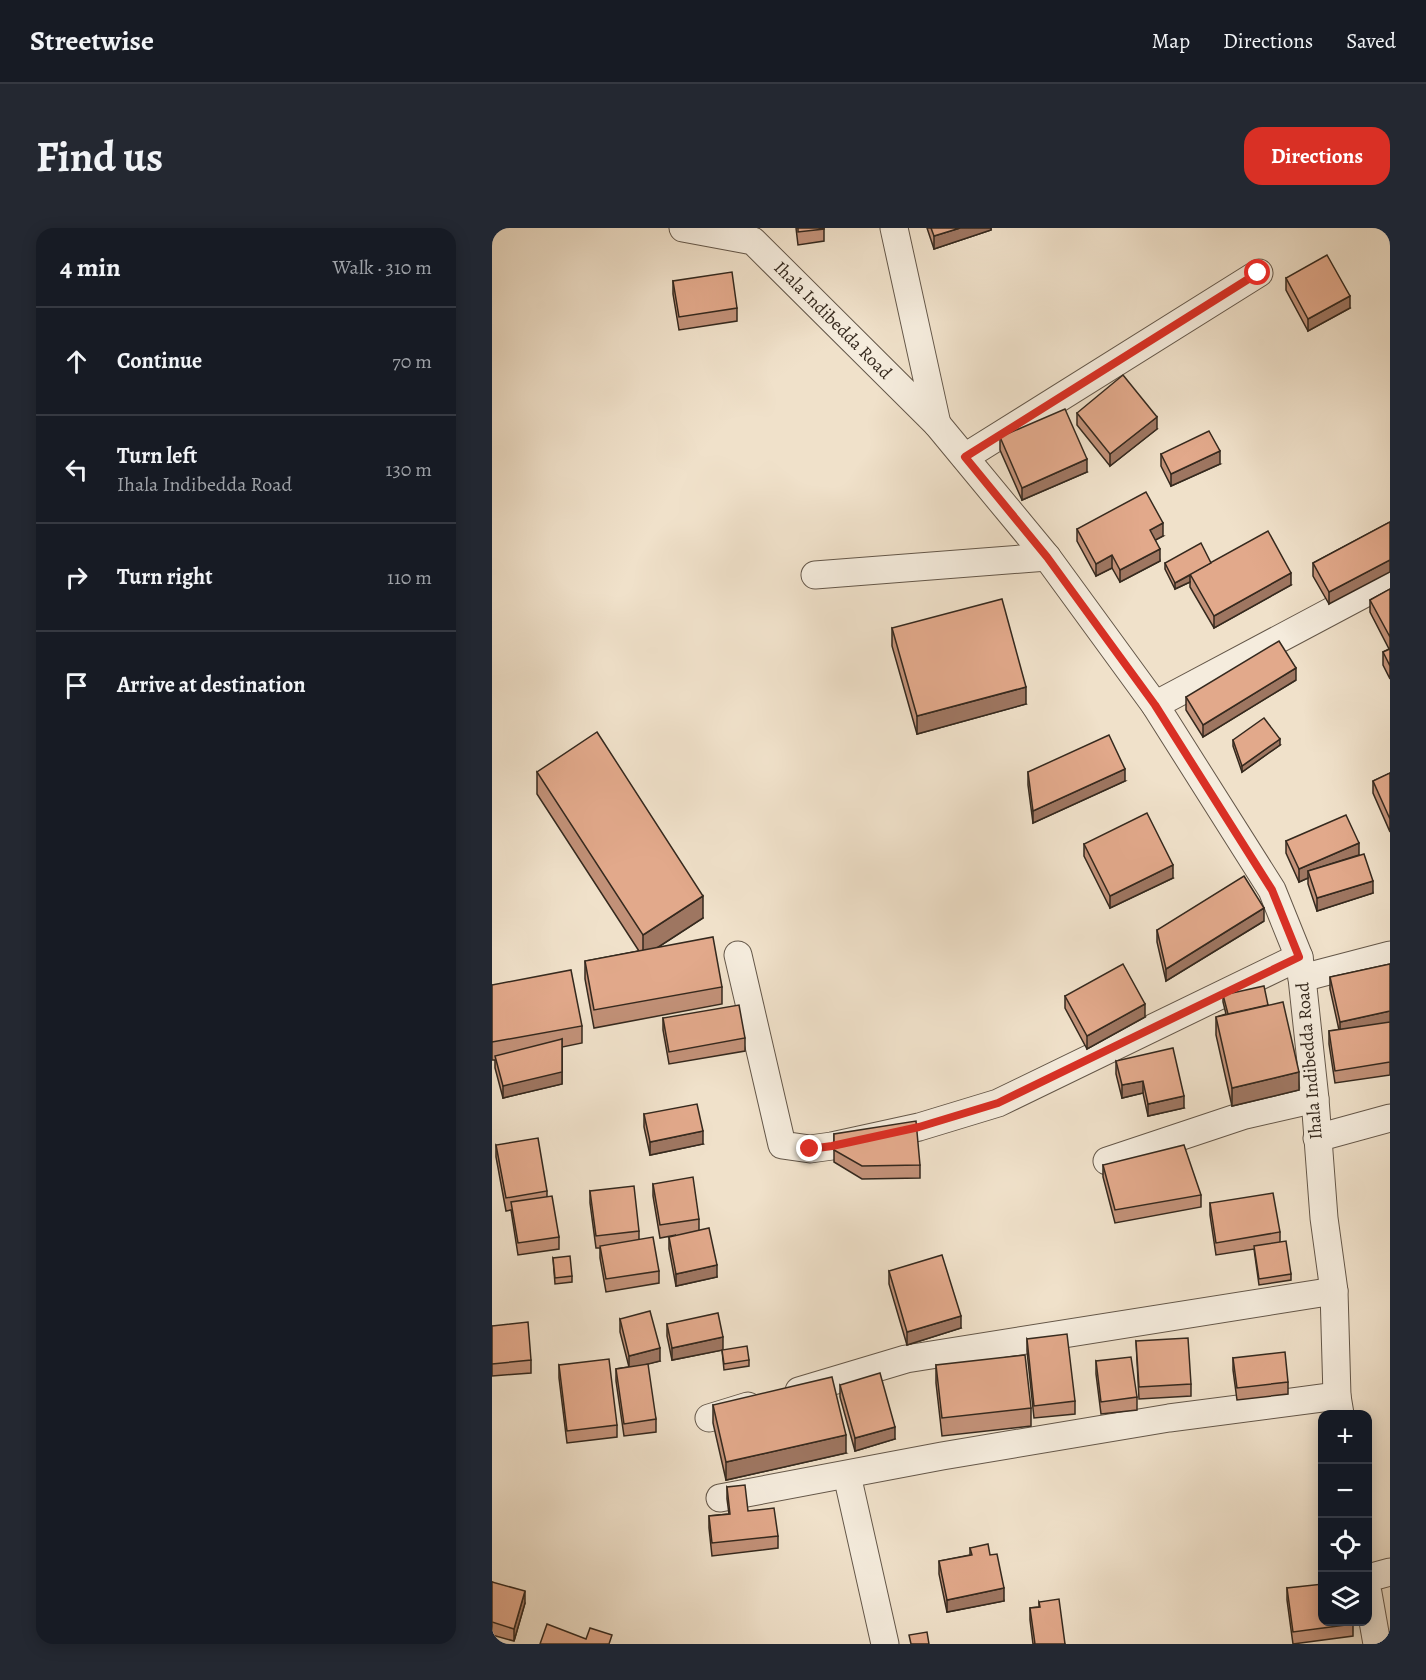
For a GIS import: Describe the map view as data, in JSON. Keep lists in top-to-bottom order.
{
  "streets": {
    "street": ["Ihala Indibedda Road"]
  },
  "page": {
    "header": "Streetwise",
    "nav": ["Map", "Directions", "Saved"],
    "buttons": "Directions",
    "title": "Find us",
    "heading": ["4 min", "Walk · 310 m"],
    "list": [
      ["Continue", "70 m"],
      ["Turn left", "Ihala Indibedda Road", "130 m"],
      ["Turn right", "110 m"],
      "Arrive at destination"
    ],
    "map_buttons": ["+", "−"]
  }
}
